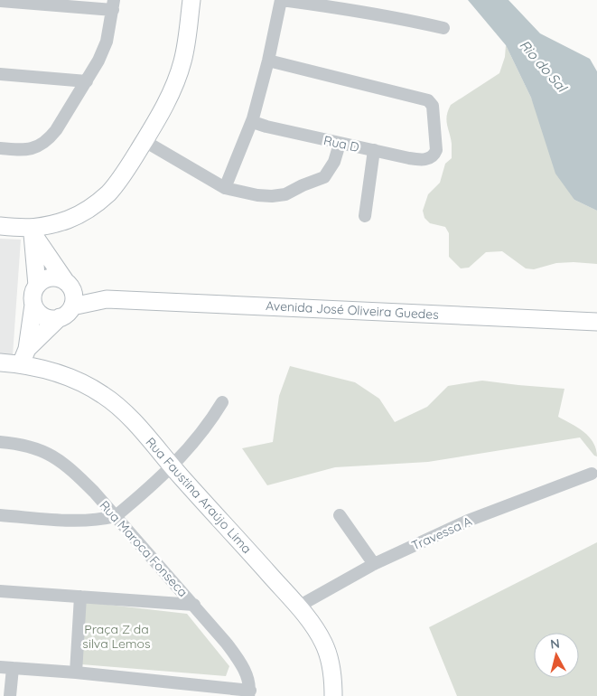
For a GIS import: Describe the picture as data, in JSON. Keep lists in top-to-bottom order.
{
  "streets": {
    "street": [
      "Rua D",
      "Avenida José Oliveira Guedes",
      "Rua Faustina Araújo Lima",
      "Travessa A",
      "Rua Maroca Fonseca"
    ]
  },
  "crossings": [
    ["Rua Faustina Araújo Lima", "Travessa A"]
  ],
  "water": ["Rio do Sal"],
  "parks": ["Praça Z da silva Lemos"],
  "north": "top"
}
